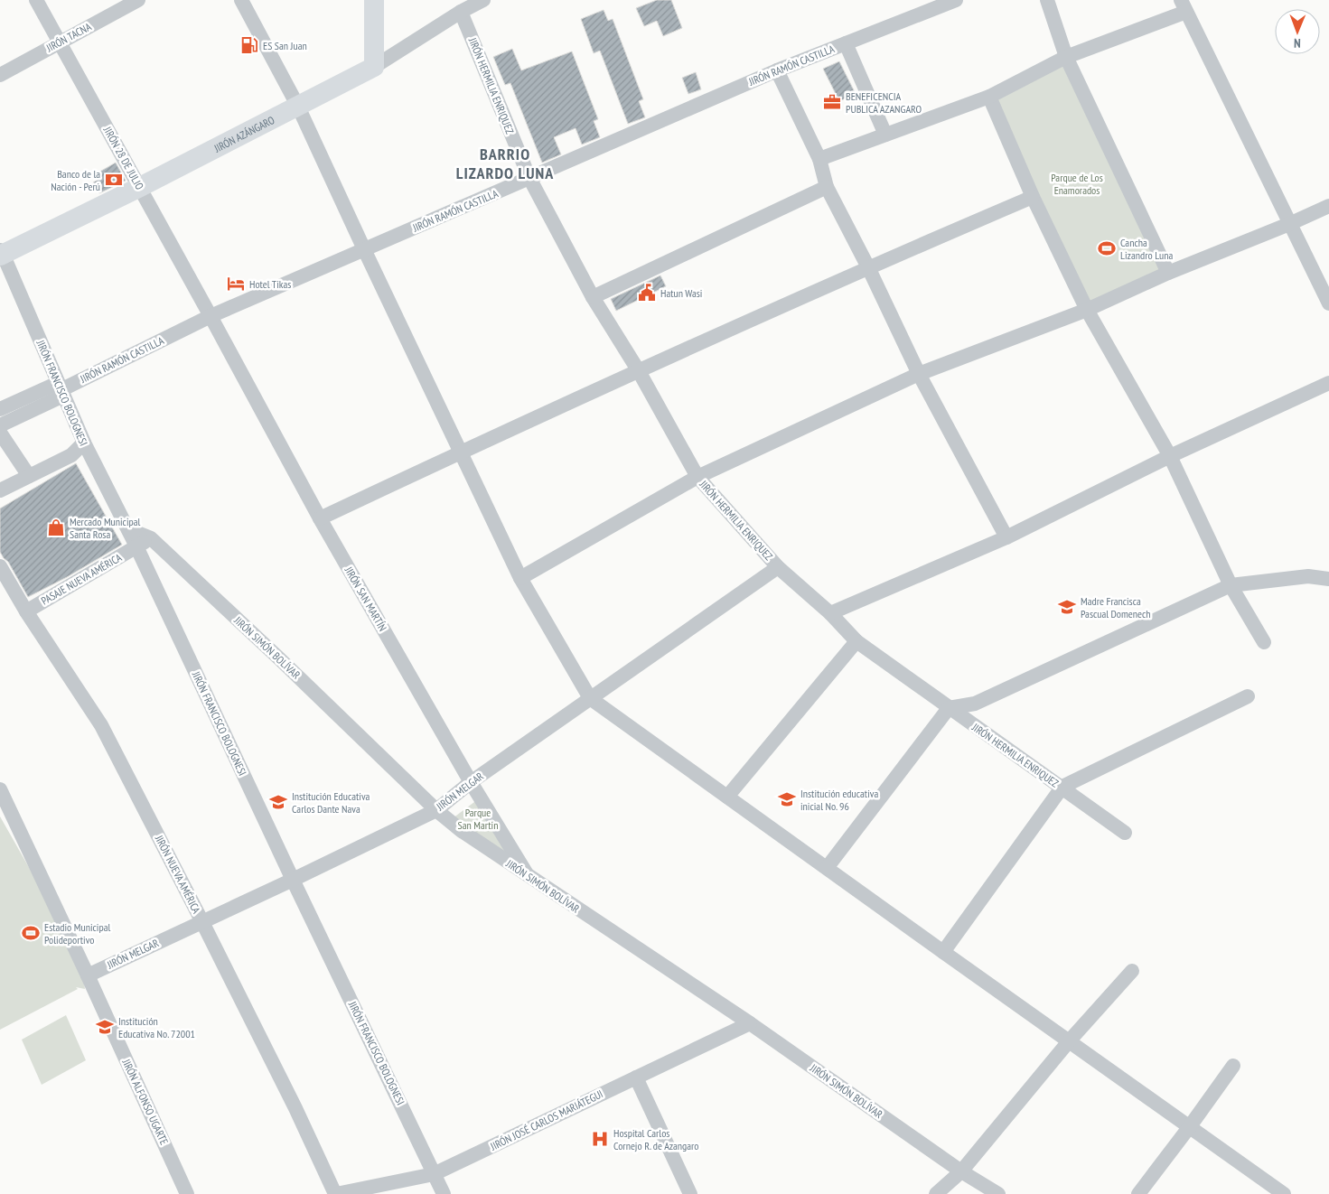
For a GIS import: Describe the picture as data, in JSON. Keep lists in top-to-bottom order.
{
  "streets": {
    "street": [
      "JIRÓN TACNA",
      "JIRÓN RAMÓN CASTILLA",
      "JIRÓN HERMILIA ENRIQUEZ",
      "JIRÓN AZÁNGARO",
      "JIRÓN 28 DE JULIO",
      "JIRÓN FRANCISCO BOLOGNESI",
      "PASAJE NUEVA AMÉRICA",
      "JIRÓN SAN MARTÍN",
      "JIRÓN SIMÓN BOLÍVAR",
      "JIRÓN MELGAR",
      "JIRÓN NUEVA AMÉRICA",
      "JIRÓN ALFONSO UGARTE",
      "JIRÓN JOSÉ CARLOS MARIÁTEGUI"
    ]
  },
  "crossings": [
    ["JIRÓN TACNA", "JIRÓN 28 DE JULIO"],
    ["JIRÓN RAMÓN CASTILLA", "JIRÓN HERMILIA ENRIQUEZ"],
    ["JIRÓN RAMÓN CASTILLA", "JIRÓN 28 DE JULIO"],
    ["JIRÓN RAMÓN CASTILLA", "JIRÓN FRANCISCO BOLOGNESI"],
    ["JIRÓN RAMÓN CASTILLA", "JIRÓN SAN MARTÍN"],
    ["JIRÓN HERMILIA ENRIQUEZ", "JIRÓN AZÁNGARO"],
    ["JIRÓN HERMILIA ENRIQUEZ", "JIRÓN MELGAR"],
    ["JIRÓN AZÁNGARO", "JIRÓN 28 DE JULIO"],
    ["JIRÓN AZÁNGARO", "JIRÓN FRANCISCO BOLOGNESI"],
    ["JIRÓN 28 DE JULIO", "JIRÓN SAN MARTÍN"],
    ["JIRÓN FRANCISCO BOLOGNESI", "PASAJE NUEVA AMÉRICA"],
    ["JIRÓN FRANCISCO BOLOGNESI", "JIRÓN SIMÓN BOLÍVAR"],
    ["JIRÓN FRANCISCO BOLOGNESI", "JIRÓN MELGAR"],
    ["JIRÓN FRANCISCO BOLOGNESI", "JIRÓN JOSÉ CARLOS MARIÁTEGUI"],
    ["PASAJE NUEVA AMÉRICA", "JIRÓN SIMÓN BOLÍVAR"],
    ["PASAJE NUEVA AMÉRICA", "JIRÓN NUEVA AMÉRICA"],
    ["JIRÓN SAN MARTÍN", "JIRÓN SIMÓN BOLÍVAR"],
    ["JIRÓN SAN MARTÍN", "JIRÓN MELGAR"],
    ["JIRÓN SIMÓN BOLÍVAR", "JIRÓN MELGAR"],
    ["JIRÓN SIMÓN BOLÍVAR", "JIRÓN JOSÉ CARLOS MARIÁTEGUI"],
    ["JIRÓN MELGAR", "JIRÓN NUEVA AMÉRICA"],
    ["JIRÓN MELGAR", "JIRÓN ALFONSO UGARTE"],
    ["JIRÓN NUEVA AMÉRICA", "JIRÓN JOSÉ CARLOS MARIÁTEGUI"]
  ],
  "districts": ["BARRIO LIZARDO LUNA"],
  "parks": ["Parque de Los Enamorados", "Parque San Martin"],
  "places": {
    "fuel station": ["ES San Juan"],
    "office": ["BENEFICENCIA PUBLICA AZANGARO"],
    "bank": ["Banco de la Nación - Perú"],
    "sports": ["Cancha Lizandro Luna", "Estadio Municipal Polideportivo"],
    "hotel": ["Hotel Tikas"],
    "public building": ["Hatun Wasi"],
    "shop": ["Mercado Municipal Santa Rosa"],
    "school or university": [
      "Madre Francisca Pascual Domenech",
      "Institución educativa inicial No. 96",
      "Institución Educativa Carlos Dante Nava",
      "Institución Educativa No. 72001"
    ],
    "hospital": ["Hospital Carlos Cornejo R. de Azangaro"]
  },
  "north": "bottom"
}
